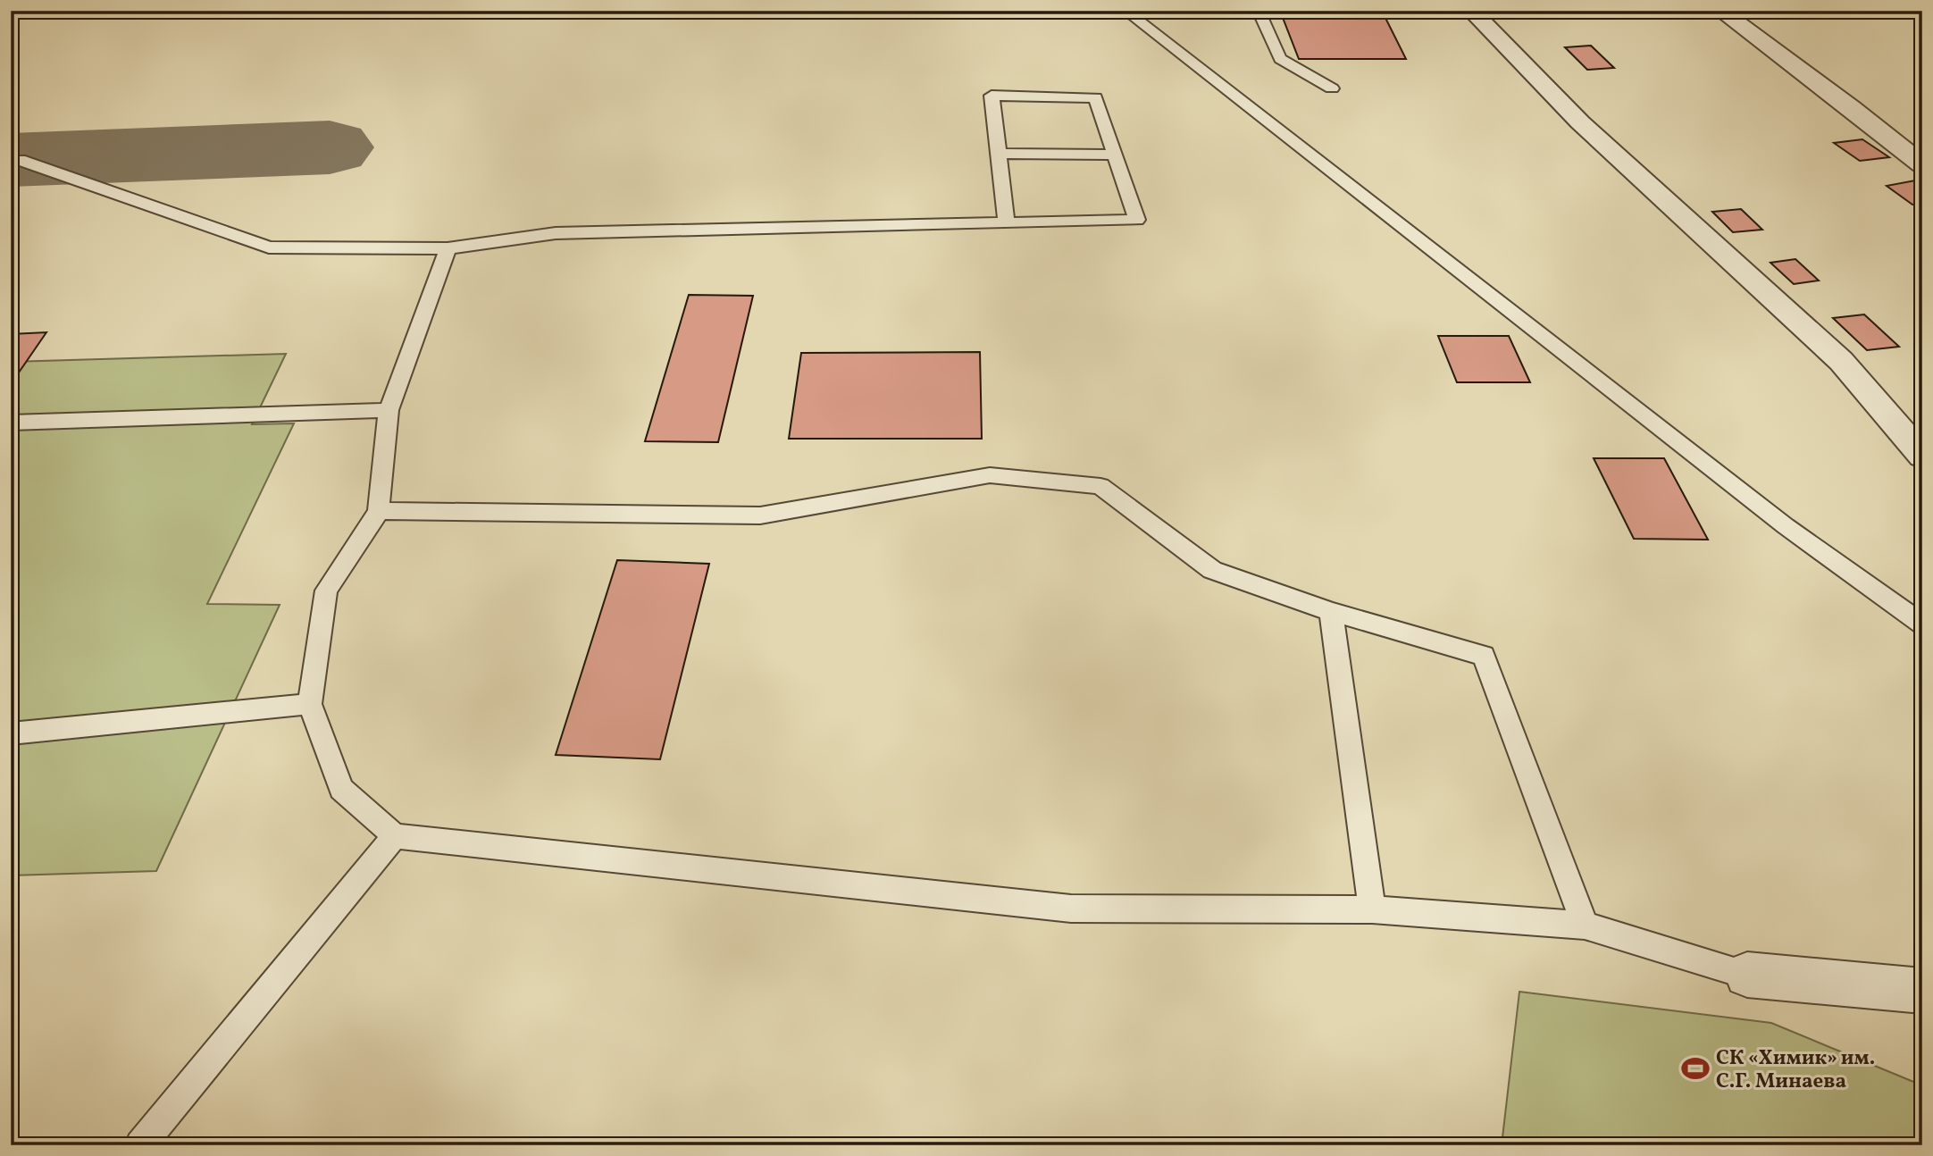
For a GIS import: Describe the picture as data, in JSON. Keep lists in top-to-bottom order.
{
  "places": {
    "sports": ["СК «Химик» им. С.Г. Минаева"]
  }
}
